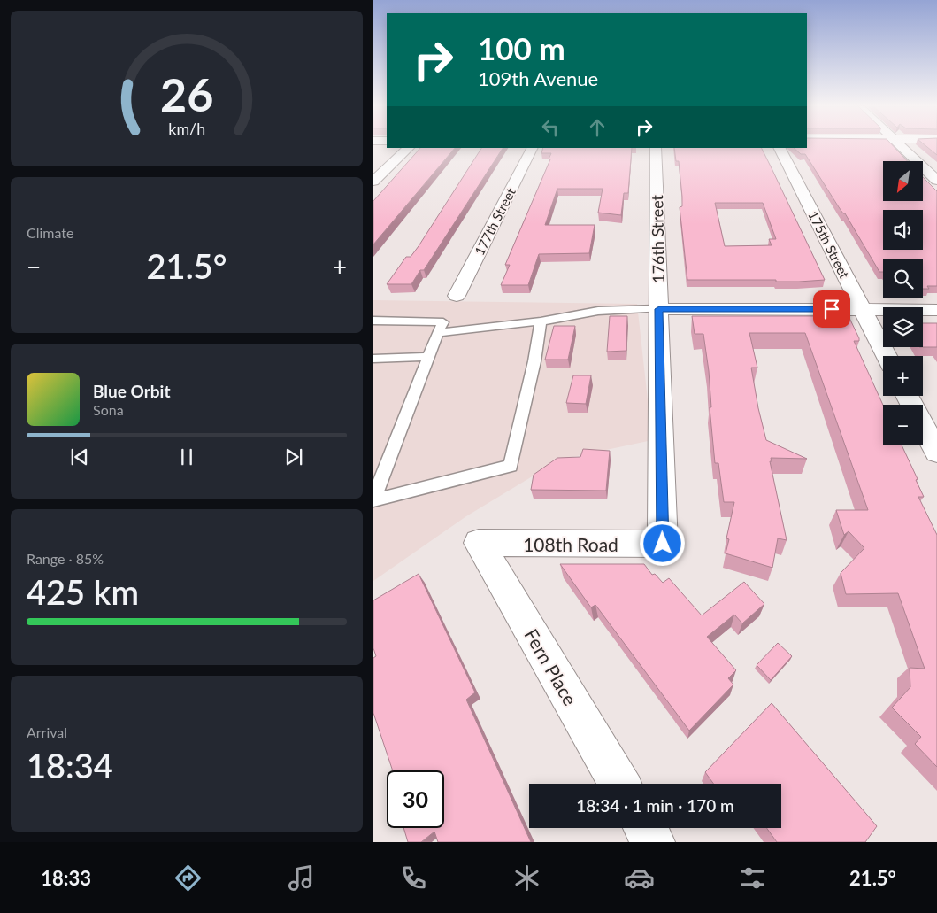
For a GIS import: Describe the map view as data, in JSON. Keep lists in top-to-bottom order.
{
  "streets": {
    "street": [
      "177th Street",
      "176th Street",
      "175th Street",
      "108th Road",
      "Fern Place"
    ]
  },
  "crossings": [
    ["176th Street", "108th Road"],
    ["108th Road", "Fern Place"]
  ],
  "north": "bottom left",
  "page": {
    "turn": ["100 m", "109th Avenue"],
    "map_buttons": ["+", "−"],
    "tile": [
      "Climate",
      ["Range · 85%", "425 km"],
      ["Arrival", "18:34"]
    ],
    "heat": ["−", "21.5°", "+"],
    "song": ["Blue Orbit", "Sona"],
    "limit": "30",
    "trip": "18:34 · 1 min · 170 m",
    "tabs": ["18:33", "21.5°"],
    "gauge": ["26", "km/h"]
  }
}
